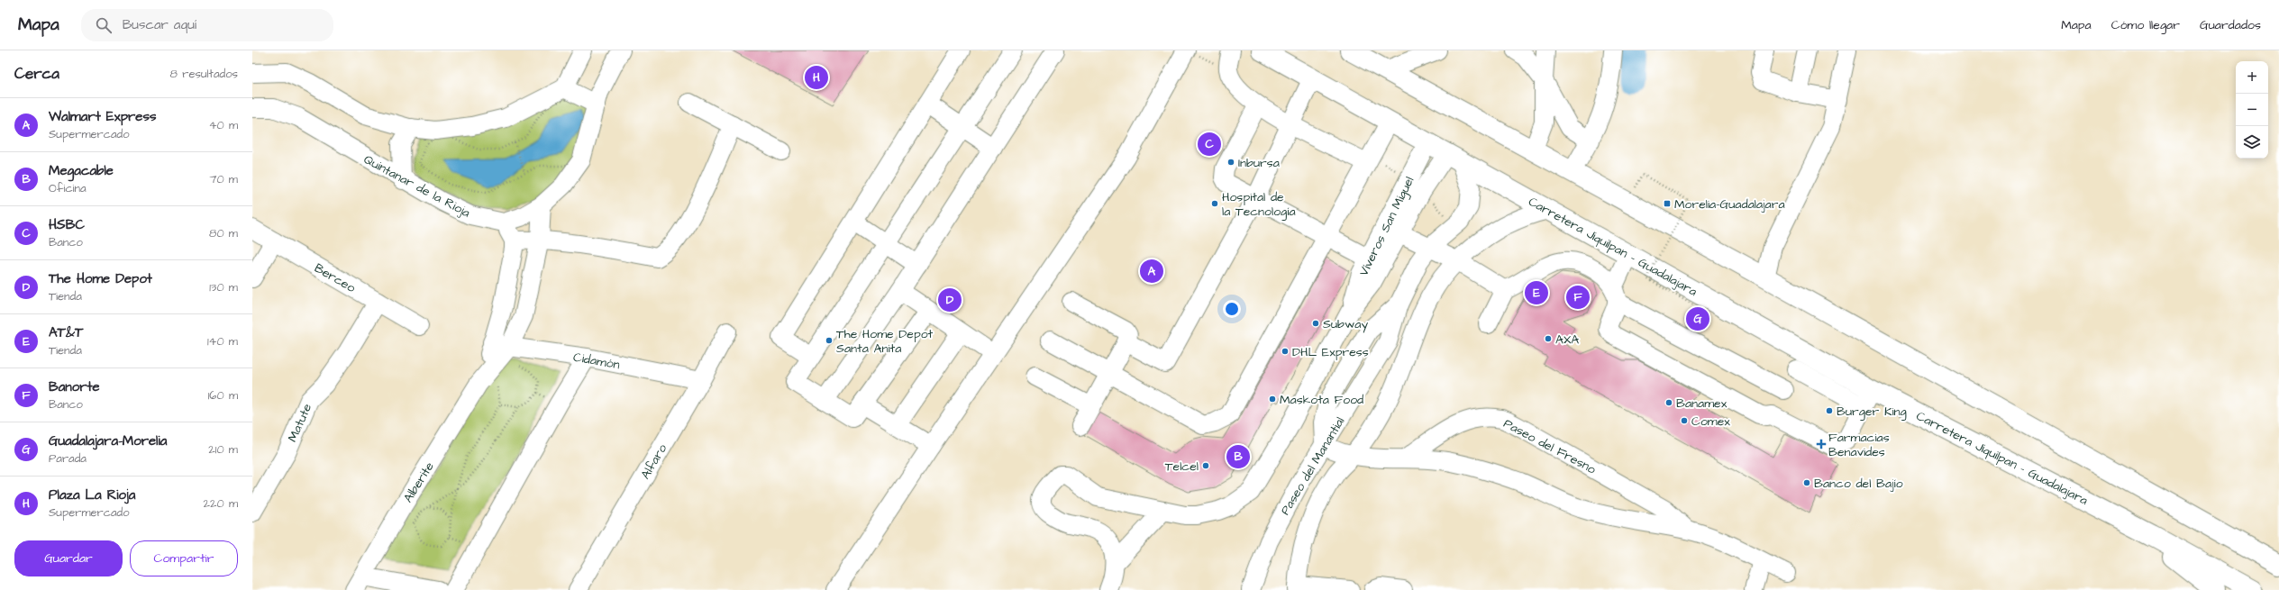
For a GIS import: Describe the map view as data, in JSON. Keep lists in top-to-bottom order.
{
  "streets": {
    "highway": ["Carretera Jiquilpan - Guadalajara"],
    "street": [
      "Quintanar de la Rioja",
      "Víveros San Miguel",
      "Berceo",
      "Cidamón",
      "Matute",
      "Paseo del Fresno",
      "Alfaro",
      "Paseo del Manantial",
      "Alberite"
    ]
  },
  "crossings": [
    ["Quintanar de la Rioja", "Alberite"],
    ["Víveros San Miguel", "Carretera Jiquilpan - Guadalajara"],
    ["Víveros San Miguel", "Paseo del Manantial"],
    ["Carretera Jiquilpan - Guadalajara", "Paseo del Manantial"],
    ["Berceo", "Matute"],
    ["Cidamón", "Alfaro"],
    ["Cidamón", "Alberite"],
    ["Paseo del Fresno", "Paseo del Manantial"]
  ],
  "places": {
    "other": [
      "Inbursa",
      "Hospital de la Tecnología",
      "Subway",
      "AXA",
      "The Home Depot Santa Anita",
      "DHL Express",
      "Maskota Food",
      "Banamex",
      "Burger King",
      "Comex",
      "Telcel",
      "Banco del Bajío"
    ],
    "transit": ["Morelia-Guadalajara"],
    "health": ["Farmacias Benavides"]
  },
  "page": {
    "header": "Mapa",
    "search": "Buscar aquí",
    "nav": ["Mapa", "Cómo llegar", "Guardados"],
    "heading": ["Cerca", "8 resultados"],
    "map_buttons": ["+", "−"],
    "pins": [
      "H",
      "C",
      "A",
      "E",
      "F",
      "D",
      "G",
      "B"
    ],
    "list": [
      {
        "mark": "A",
        "name": "Walmart Express",
        "note": "Supermercado",
        "value": "40 m"
      },
      {
        "mark": "B",
        "name": "Megacable",
        "note": "Oficina",
        "value": "70 m"
      },
      {
        "mark": "C",
        "name": "HSBC",
        "note": "Banco",
        "value": "80 m"
      },
      {
        "mark": "D",
        "name": "The Home Depot",
        "note": "Tienda",
        "value": "130 m"
      },
      {
        "mark": "E",
        "name": "AT&T",
        "note": "Tienda",
        "value": "140 m"
      },
      {
        "mark": "F",
        "name": "Banorte",
        "note": "Banco",
        "value": "160 m"
      },
      {
        "mark": "G",
        "name": "Guadalajara-Morelia",
        "note": "Parada",
        "value": "210 m"
      },
      {
        "mark": "H",
        "name": "Plaza La Rioja",
        "note": "Supermercado",
        "value": "220 m"
      }
    ],
    "buttons": ["Guardar", "Compartir"]
  }
}
